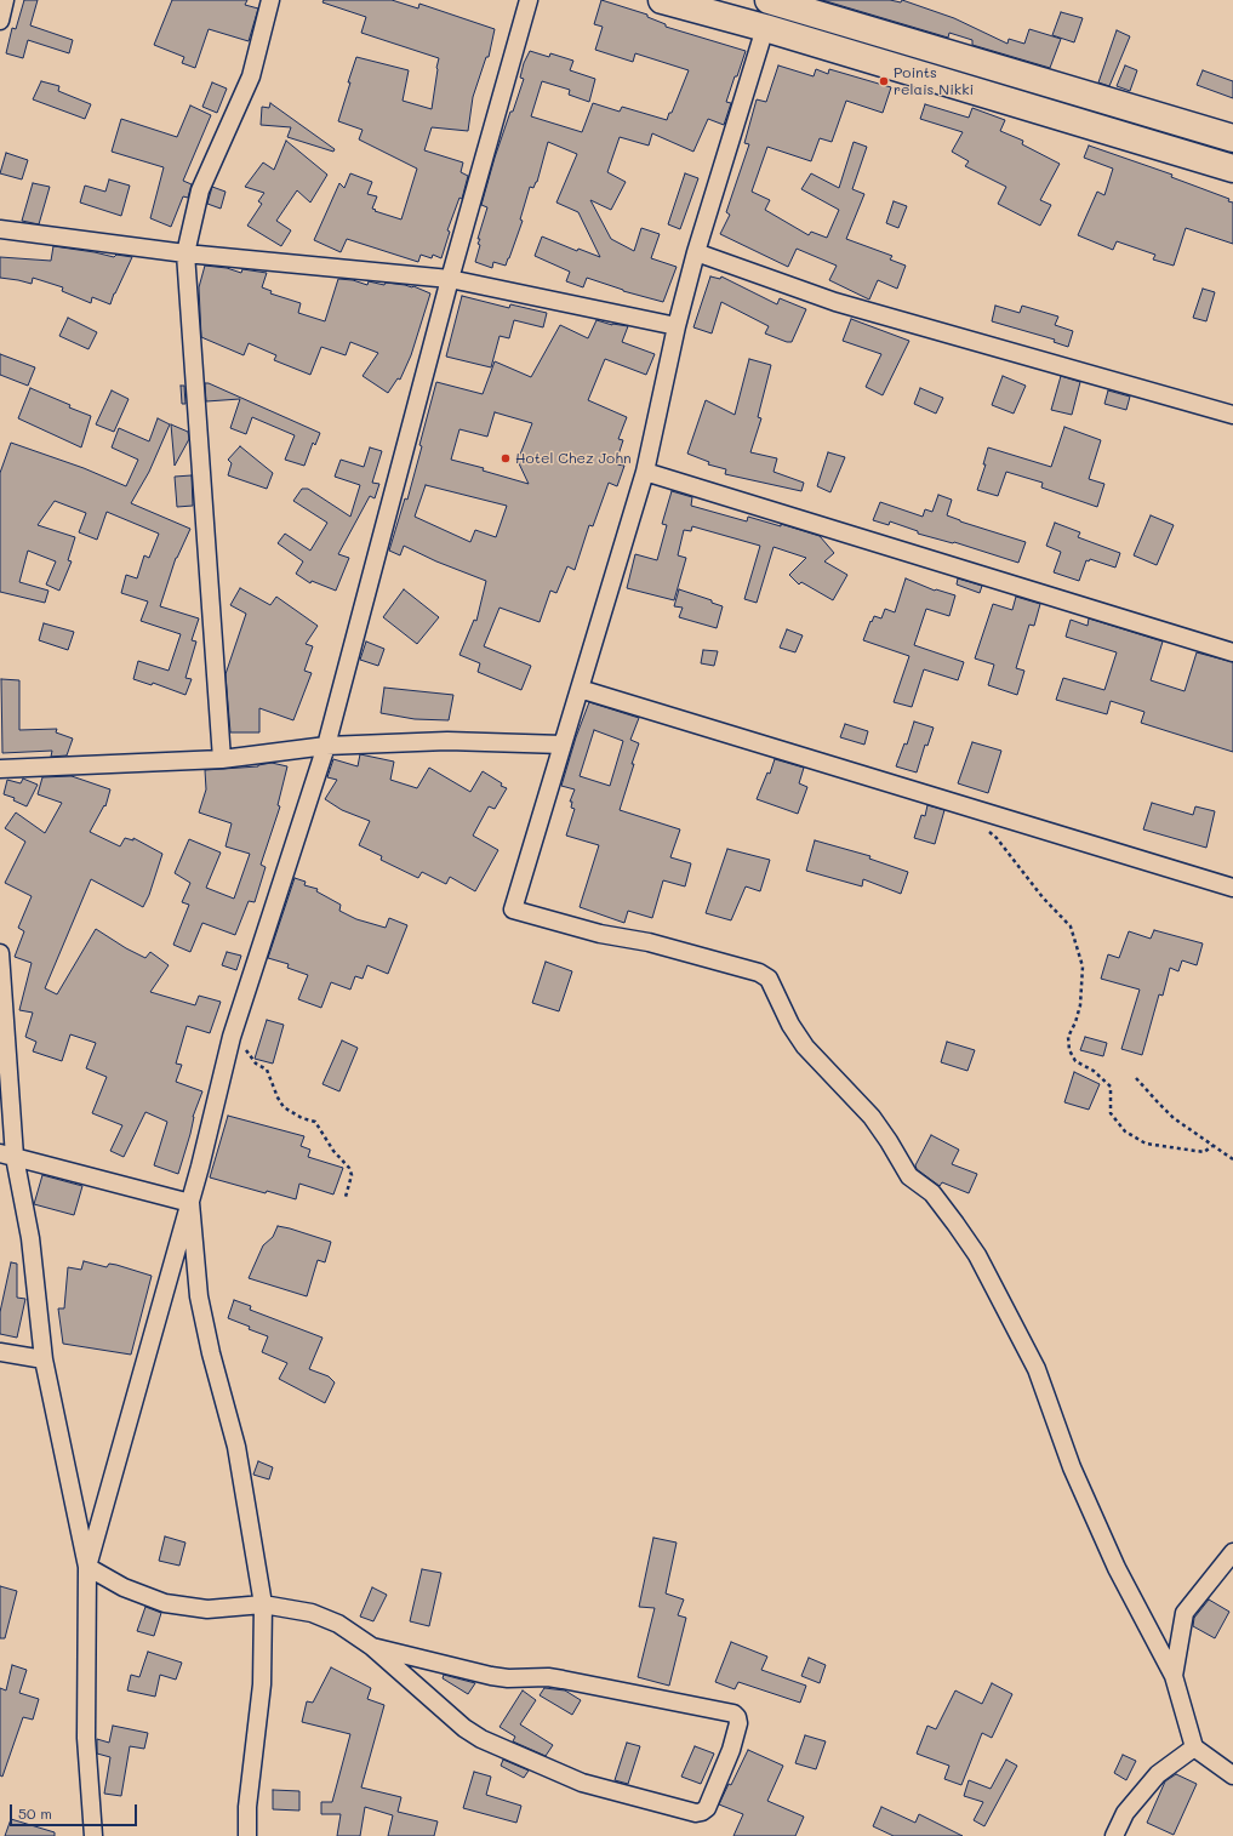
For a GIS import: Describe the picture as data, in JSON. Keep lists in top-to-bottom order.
{
  "places": ["Points relais Nikki", "Hotel Chez John"],
  "scale_bar": "50 m"
}
